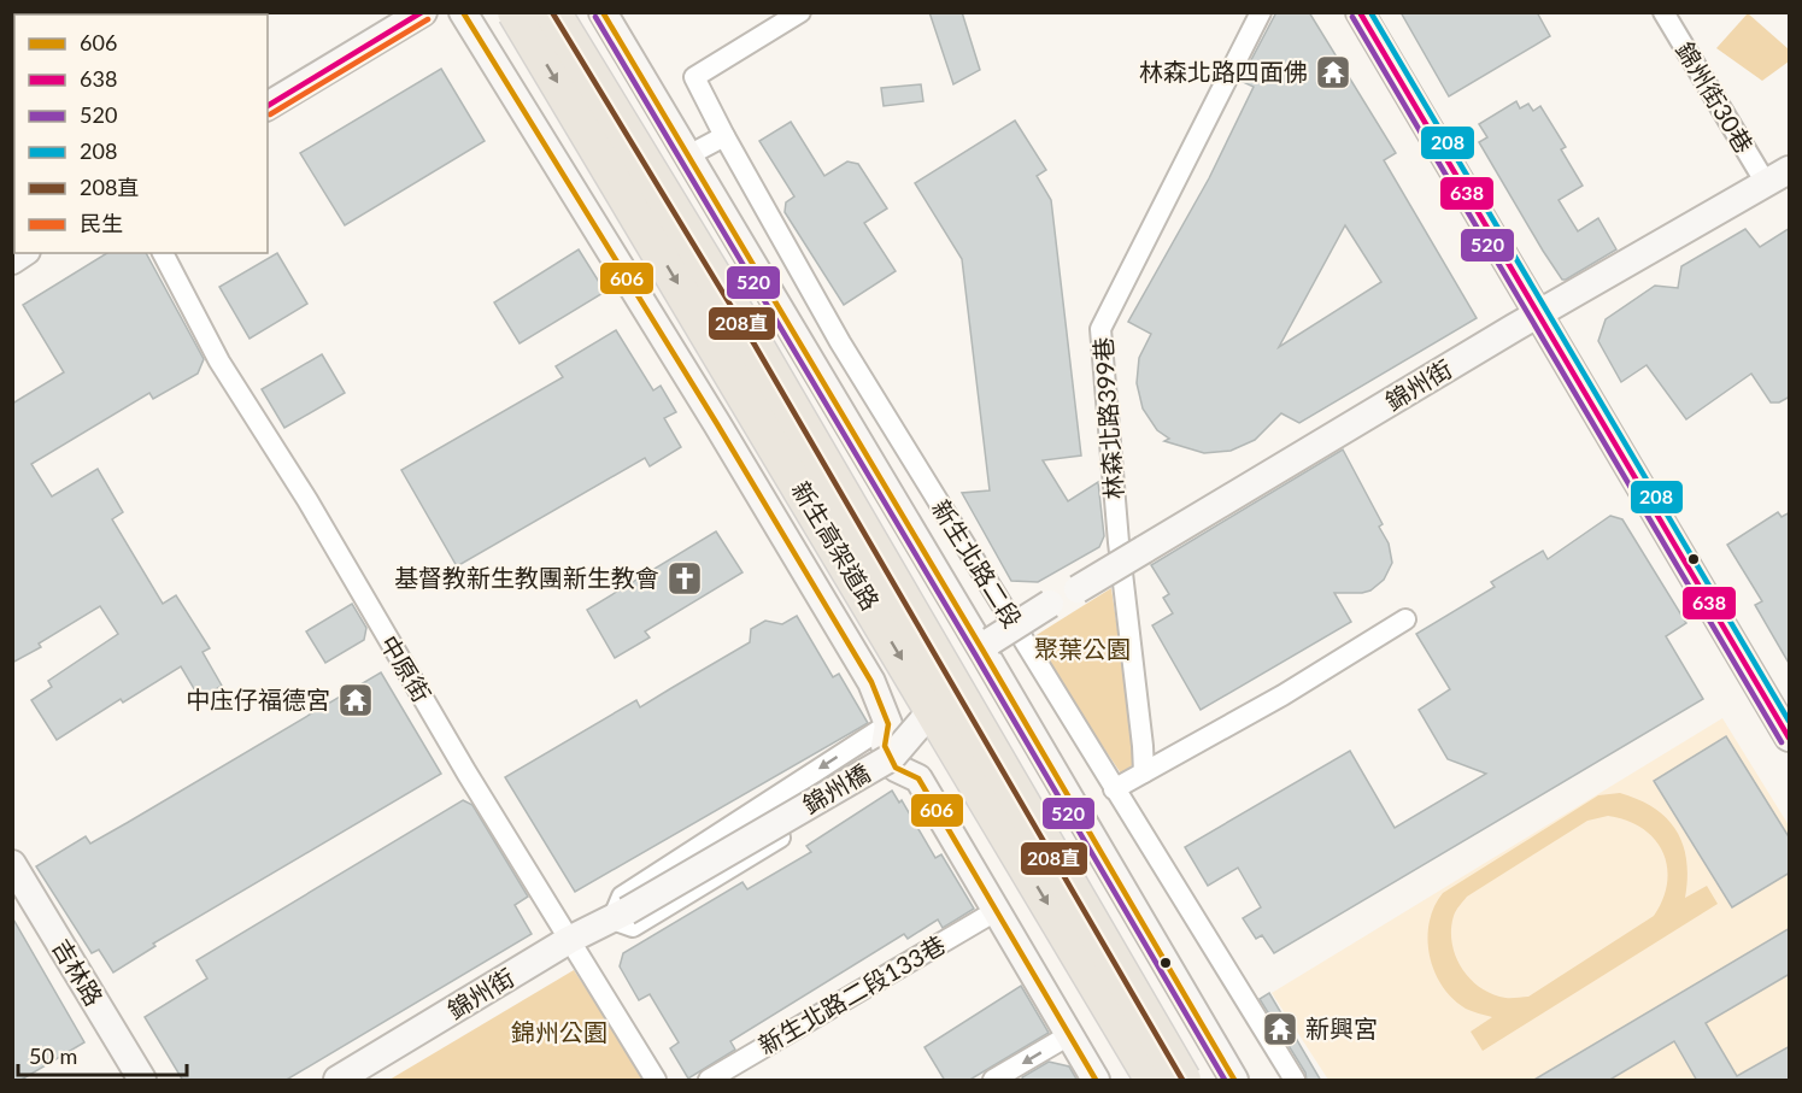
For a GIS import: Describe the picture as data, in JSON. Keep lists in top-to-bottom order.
{
  "streets": {
    "highway": ["新生高架道路"],
    "street": [
      "錦州街30巷",
      "錦州街",
      "林森北路399巷",
      "新生北路二段",
      "中原街",
      "錦州橋",
      "吉林路",
      "新生北路二段133巷"
    ]
  },
  "crossings": [
    ["錦州街30巷", "錦州街"],
    ["錦州街", "中原街"],
    ["錦州街", "錦州橋"],
    ["新生北路二段", "錦州橋"]
  ],
  "parks": ["聚葉公園", "錦州公園"],
  "places": {
    "temple": ["林森北路四面佛", "中庒仔福德宮", "新興宮"],
    "church": ["基督教新生教團新生教會"]
  },
  "lines": [
    "transit line 606",
    "transit line 638",
    "transit line 208",
    "transit line 208直",
    "transit line 520",
    "transit line 民生"
  ],
  "legend": [
    "606",
    "638",
    "520",
    "208",
    "208直",
    "民生"
  ],
  "scale_bar": "50 m"
}
